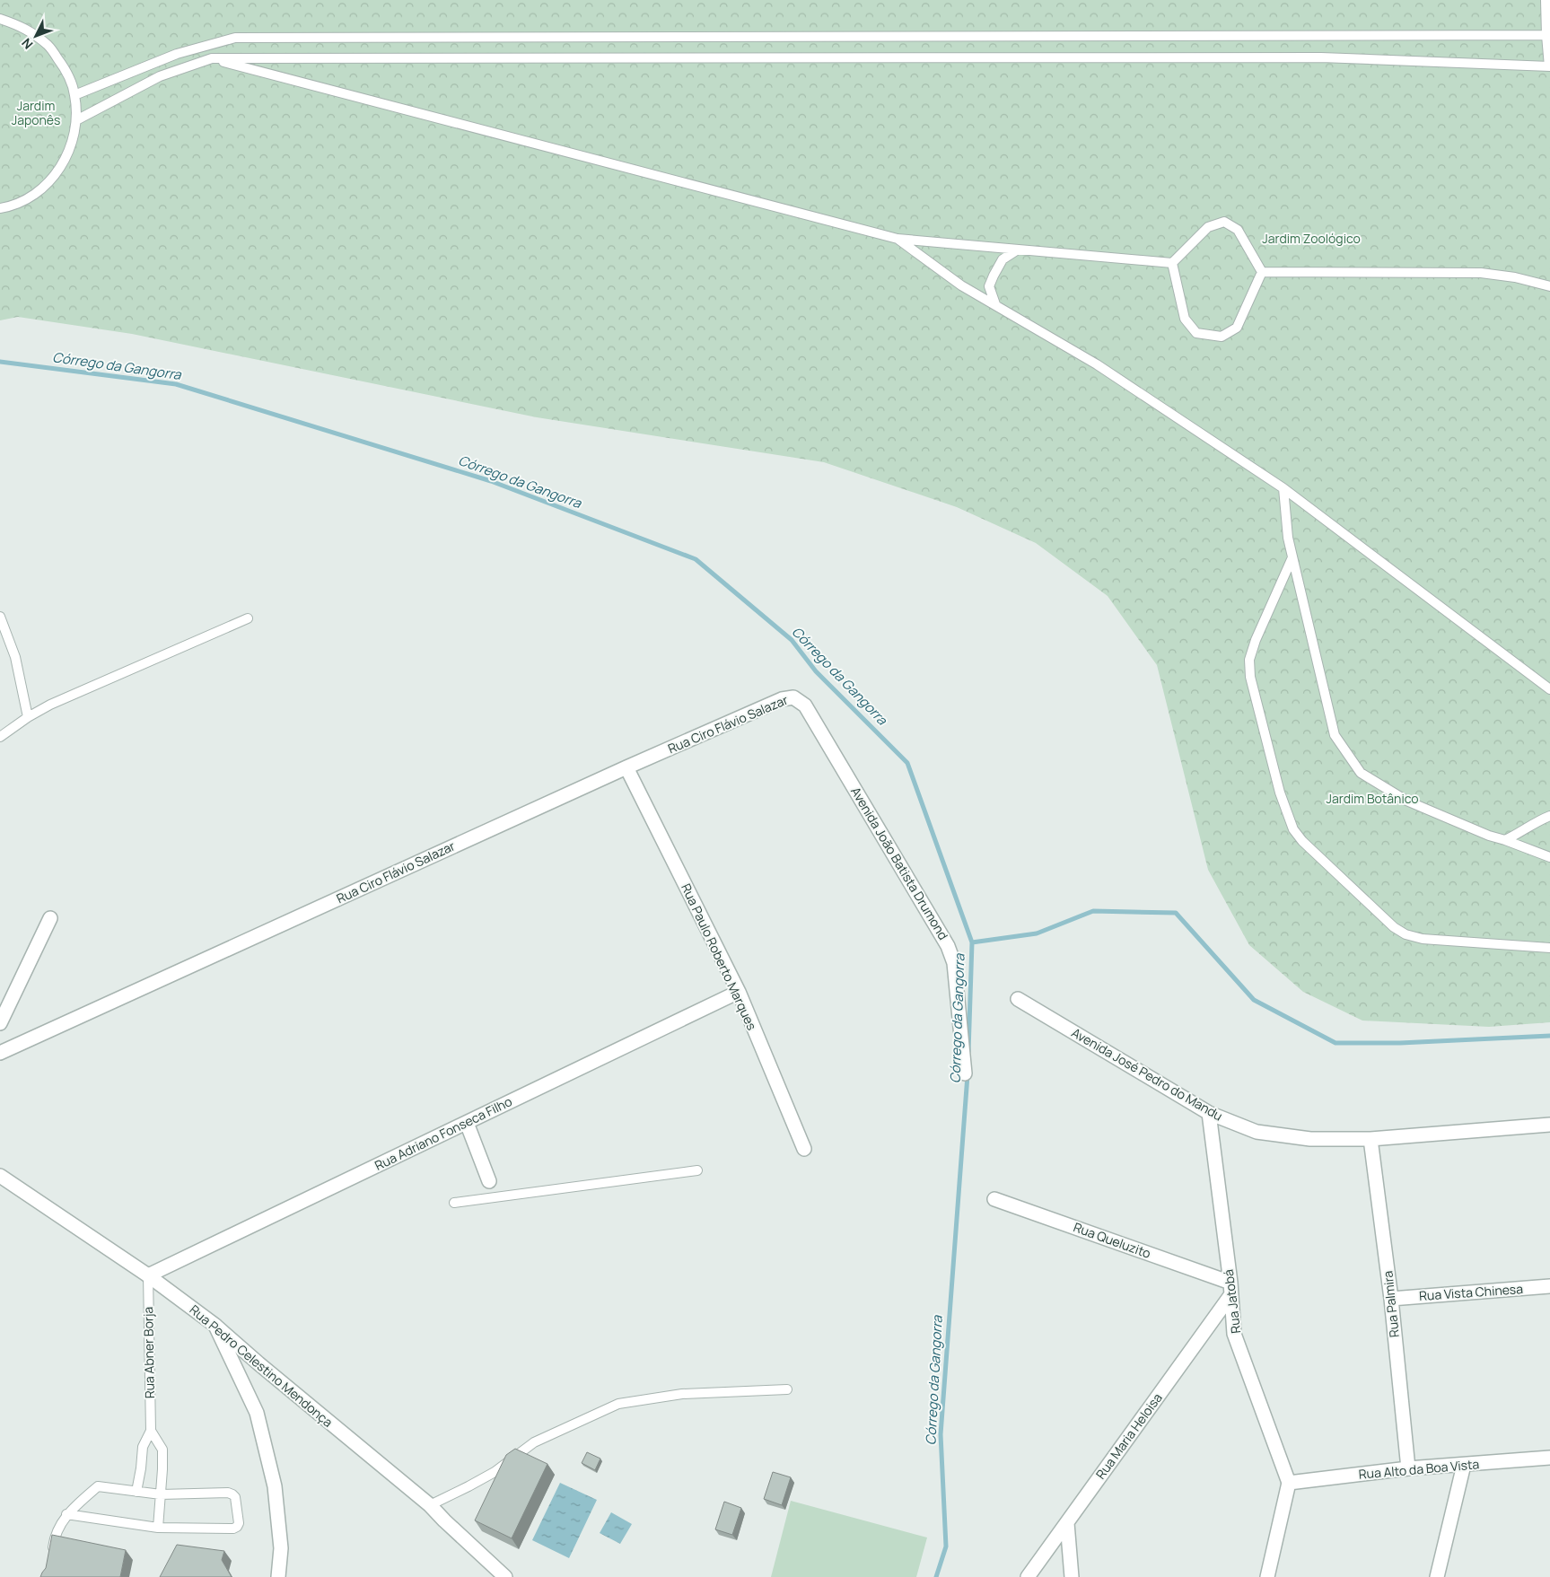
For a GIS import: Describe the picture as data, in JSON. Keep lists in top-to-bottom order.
{
  "streets": {
    "street": [
      "Rua Ciro Flávio Salazar",
      "Avenida João Batista Drumond",
      "Rua Paulo Roberto Marques",
      "Avenida José Pedro do Mandu",
      "Rua Adriano Fonseca Filho",
      "Rua Queluzito",
      "Rua Vista Chinesa",
      "Rua Jatobá",
      "Rua Palmira",
      "Rua Pedro Celestino Mendonça",
      "Rua Maria Heloisa",
      "Rua Alto da Boa Vista"
    ],
    "lane": ["Rua Abner Borja"]
  },
  "crossings": [
    ["Rua Ciro Flávio Salazar", "Avenida João Batista Drumond"],
    ["Rua Ciro Flávio Salazar", "Rua Paulo Roberto Marques"],
    ["Rua Paulo Roberto Marques", "Rua Adriano Fonseca Filho"],
    ["Avenida José Pedro do Mandu", "Rua Jatobá"],
    ["Avenida José Pedro do Mandu", "Rua Palmira"],
    ["Rua Adriano Fonseca Filho", "Rua Abner Borja"],
    ["Rua Adriano Fonseca Filho", "Rua Pedro Celestino Mendonça"],
    ["Rua Queluzito", "Rua Jatobá"],
    ["Rua Queluzito", "Rua Maria Heloisa"],
    ["Rua Vista Chinesa", "Rua Palmira"],
    ["Rua Jatobá", "Rua Maria Heloisa"],
    ["Rua Jatobá", "Rua Alto da Boa Vista"],
    ["Rua Palmira", "Rua Alto da Boa Vista"],
    ["Rua Abner Borja", "Rua Pedro Celestino Mendonça"]
  ],
  "water": ["Córrego da Gangorra"],
  "parks": ["Jardim Japonês", "Jardim Zoológico", "Jardim Botânico"],
  "north": "bottom left"
}
